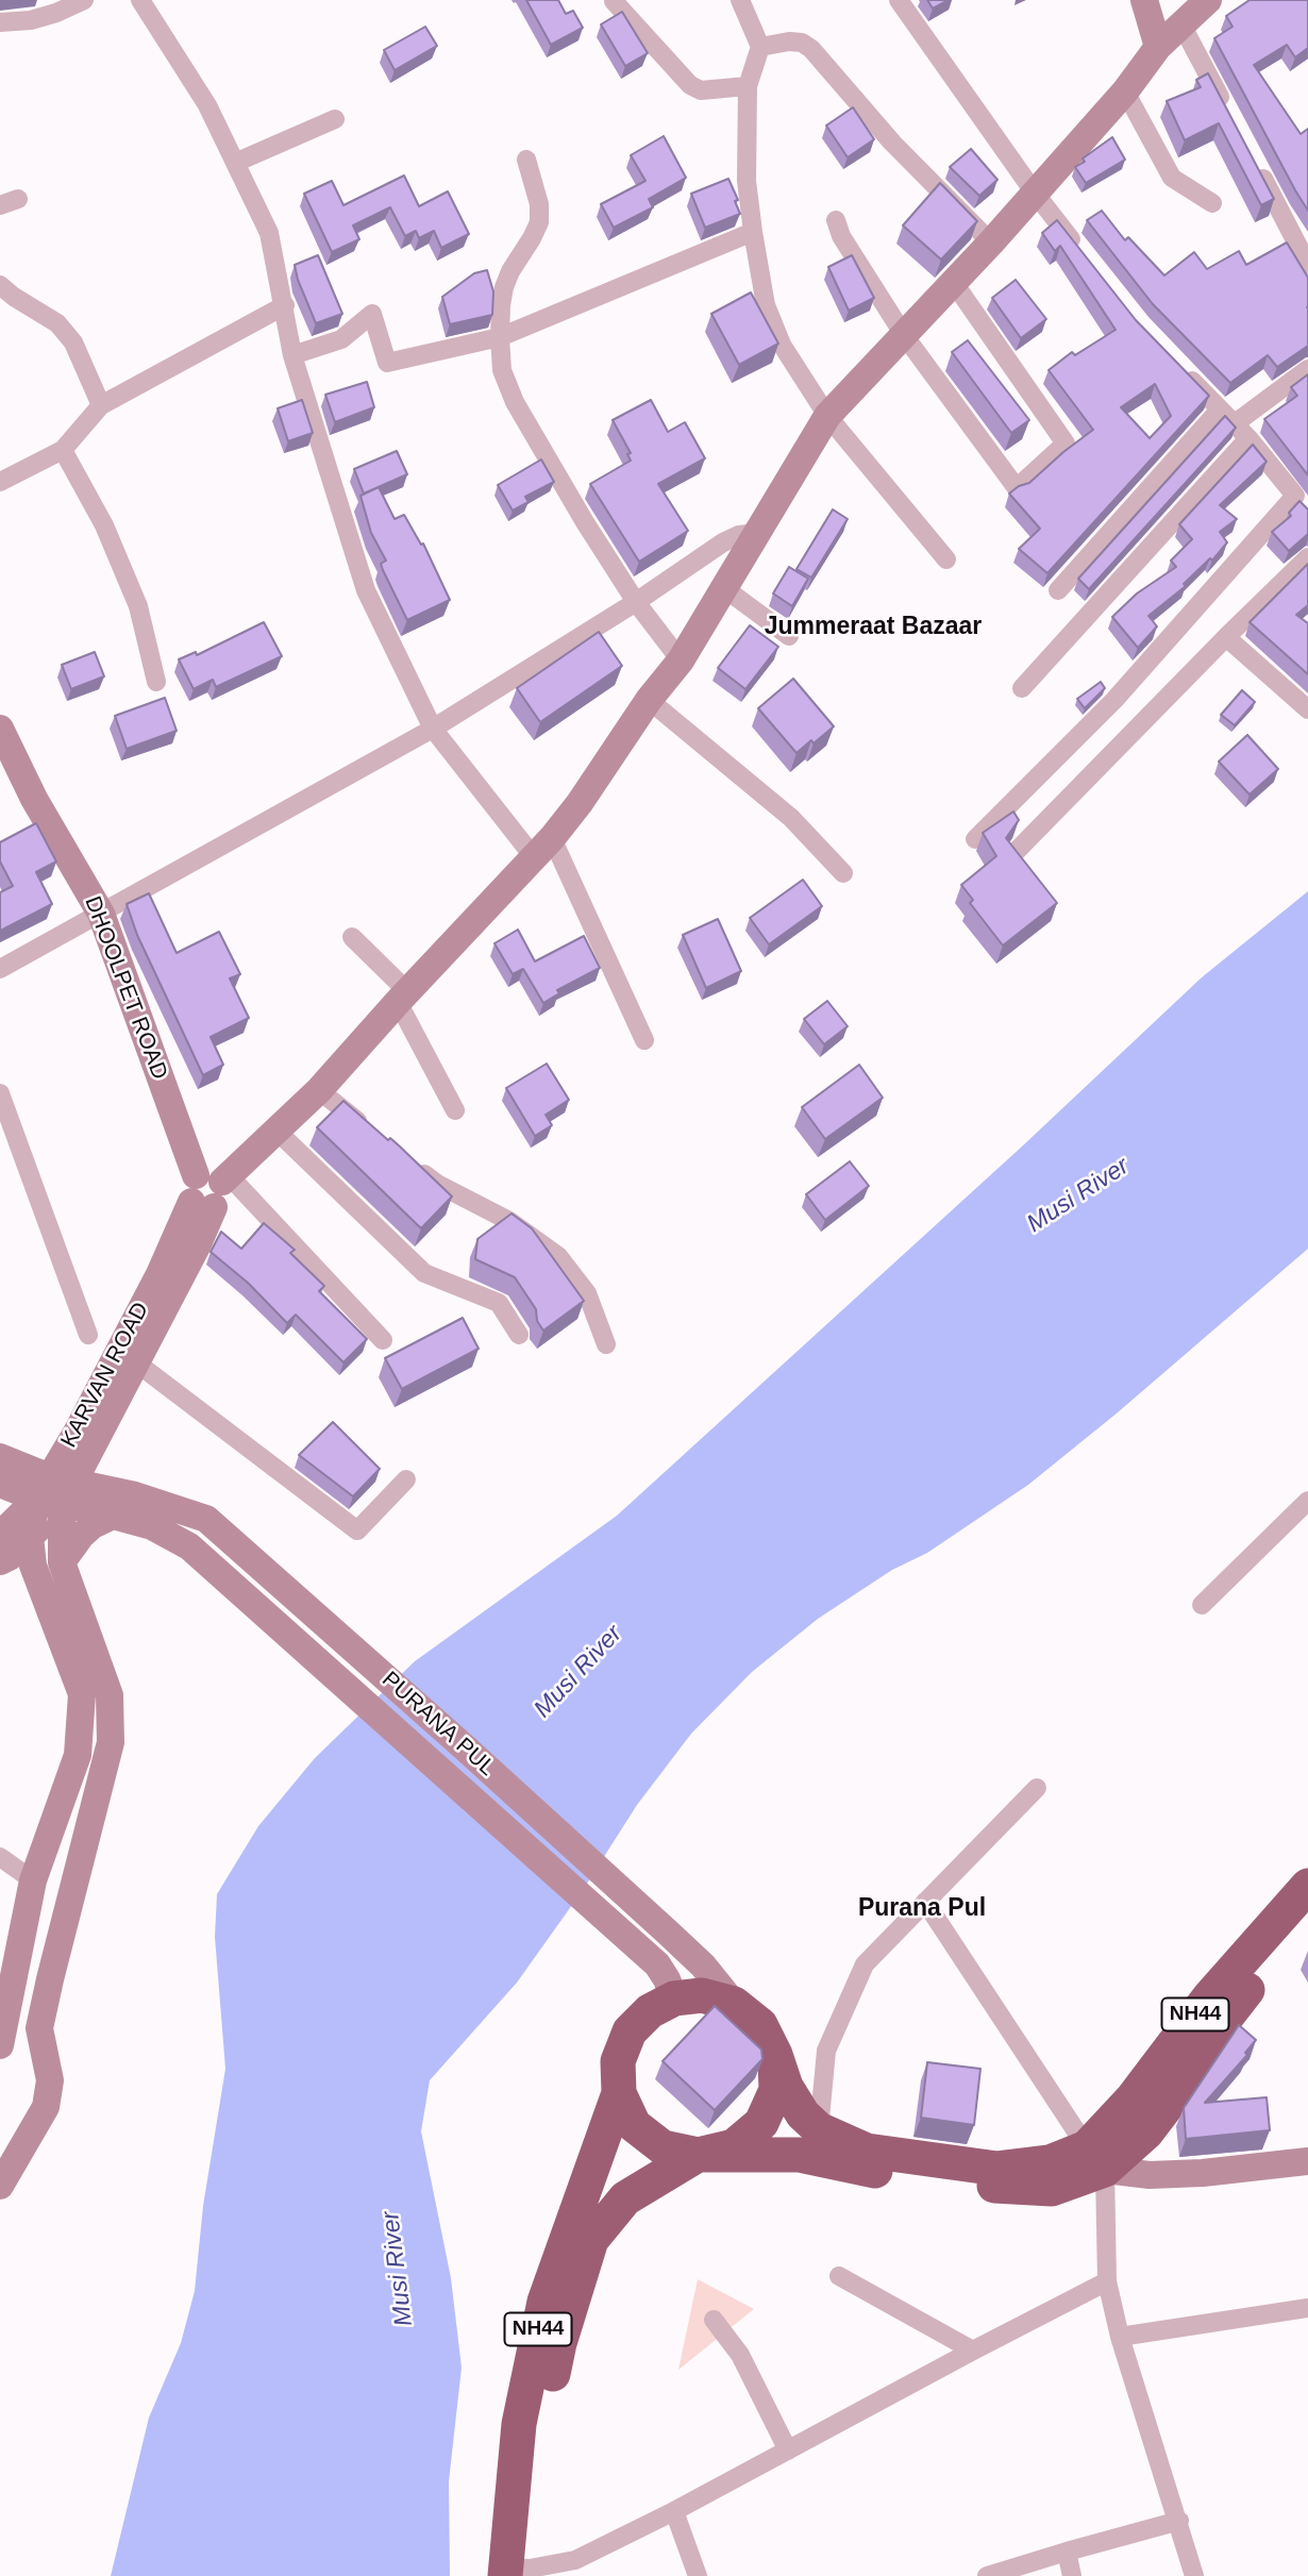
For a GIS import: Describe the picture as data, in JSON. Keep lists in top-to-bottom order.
{
  "streets": {
    "highway": ["NH44"],
    "main road": ["DHOOLPET ROAD", "KARVAN ROAD", "PURANA PUL"]
  },
  "crossings": [
    ["DHOOLPET ROAD", "KARVAN ROAD"],
    ["KARVAN ROAD", "PURANA PUL"],
    ["PURANA PUL", "NH44"]
  ],
  "districts": ["Jummeraat Bazaar", "Purana Pul"],
  "water": ["Musi River"]
}
